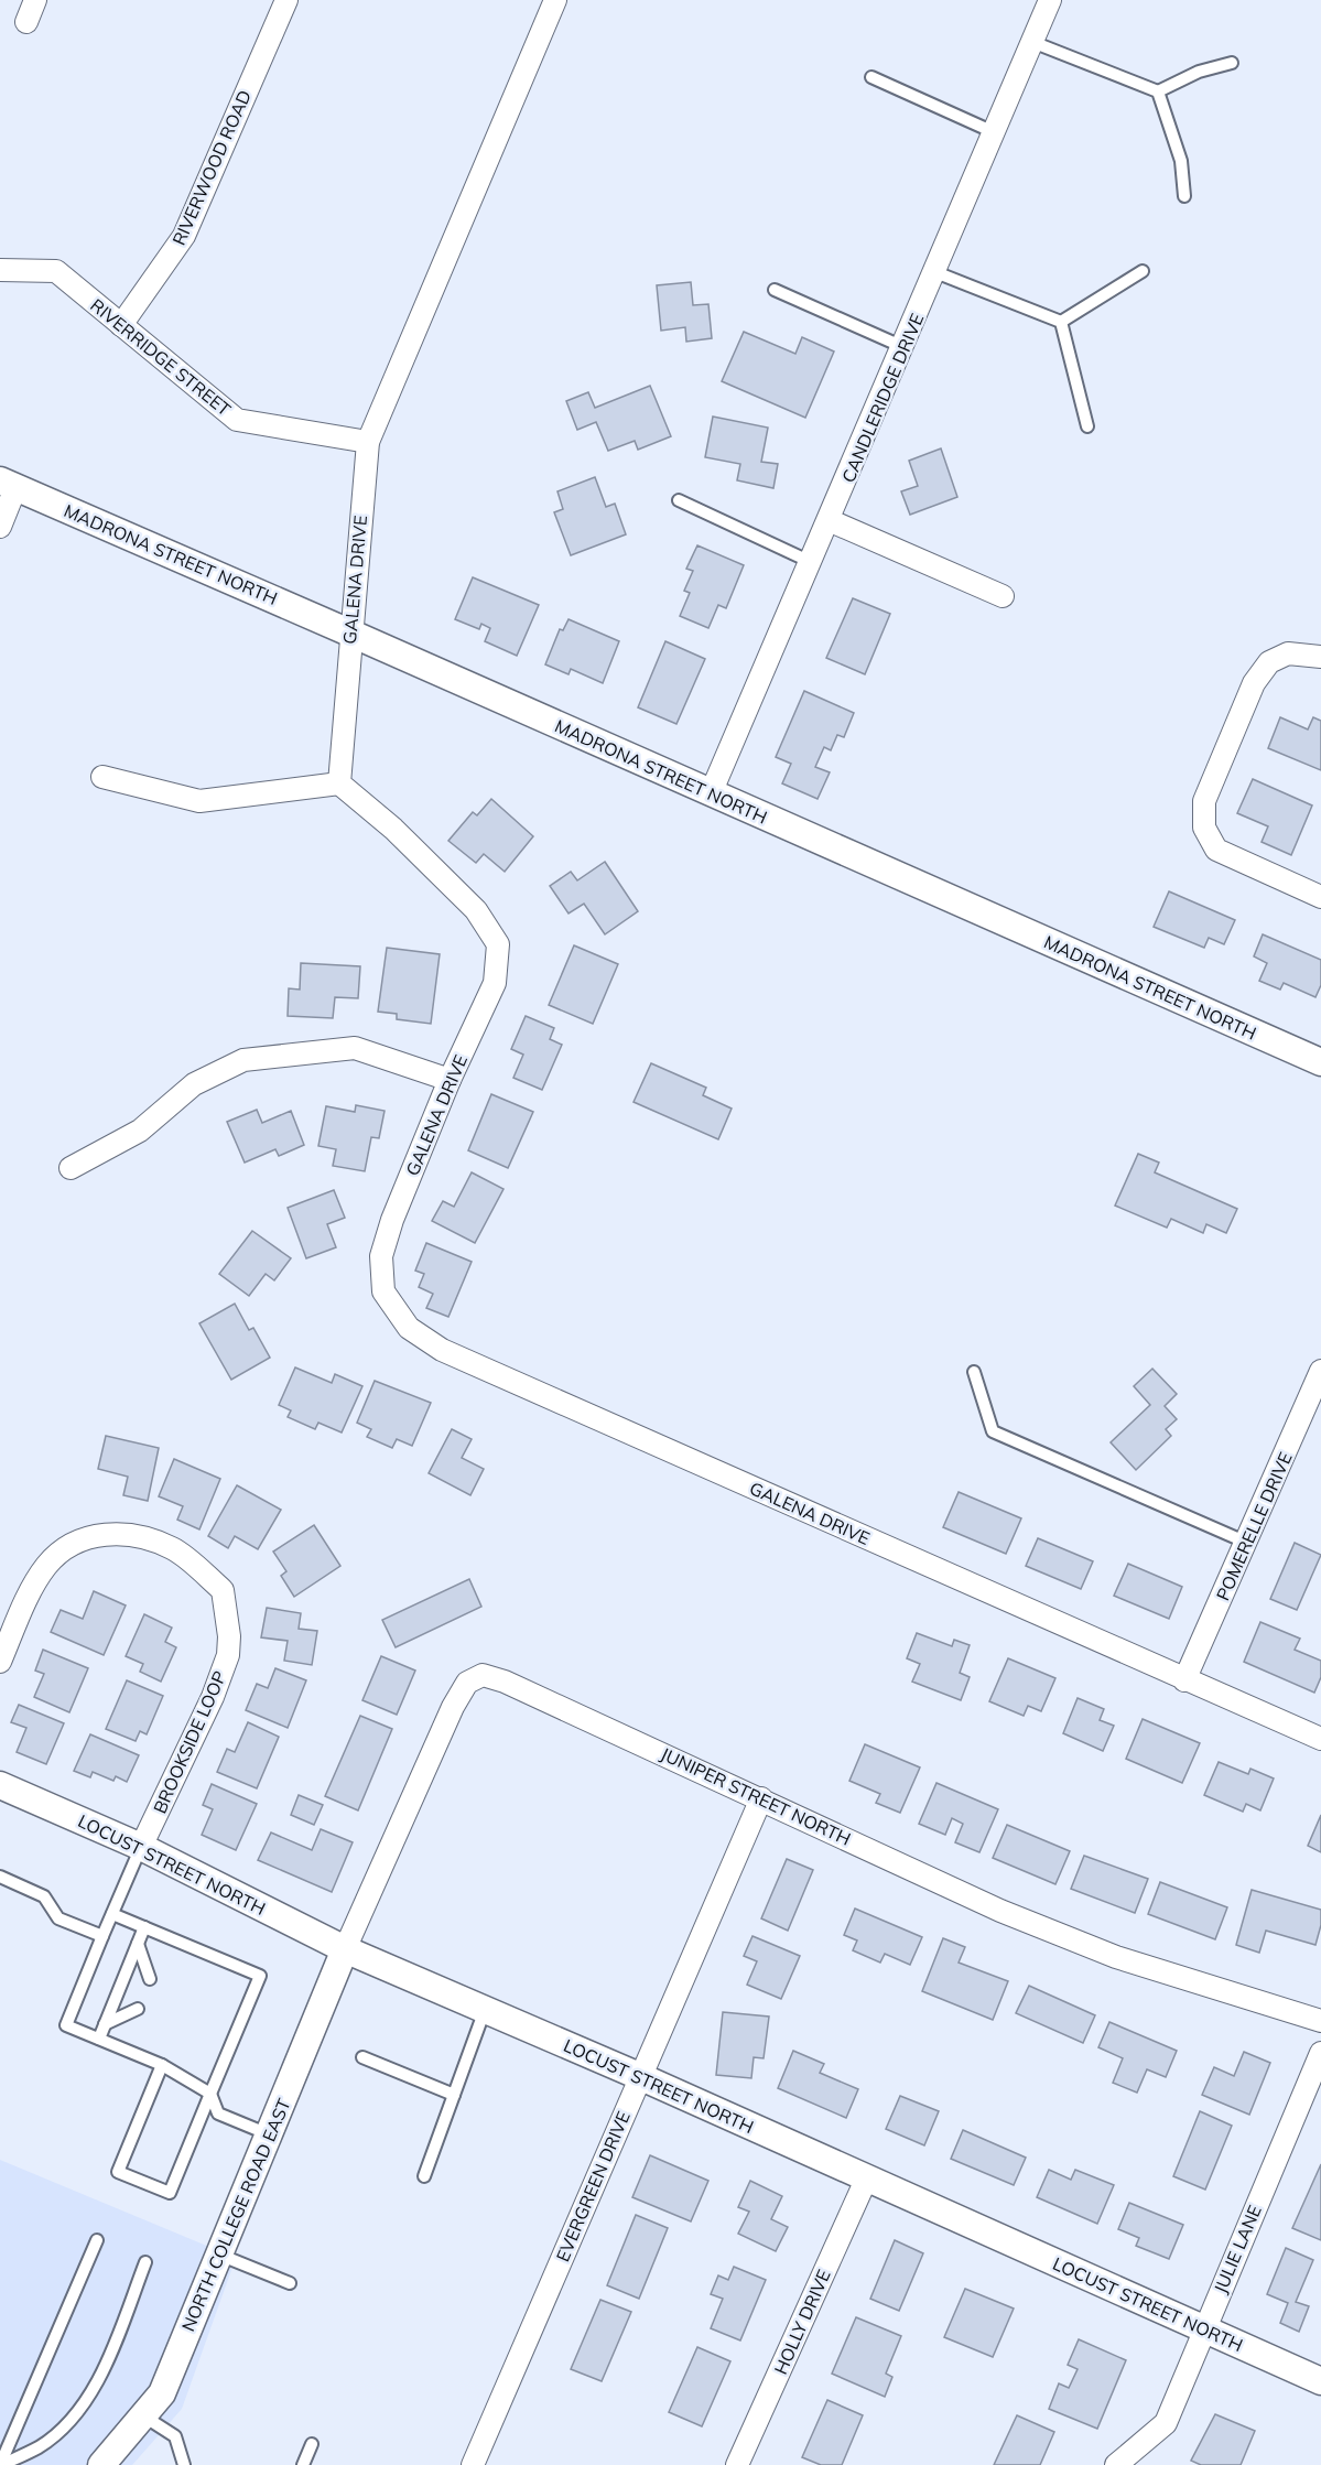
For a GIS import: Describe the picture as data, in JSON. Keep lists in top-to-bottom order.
{
  "streets": {
    "street": [
      "RIVERWOOD ROAD",
      "RIVERRIDGE STREET",
      "CANDLERIDGE DRIVE",
      "MADRONA STREET NORTH",
      "GALENA DRIVE",
      "POMERELLE DRIVE",
      "BROOKSIDE LOOP",
      "JUNIPER STREET NORTH",
      "LOCUST STREET NORTH",
      "EVERGREEN DRIVE",
      "NORTH COLLEGE ROAD EAST",
      "JULIE LANE",
      "HOLLY DRIVE"
    ]
  },
  "crossings": [
    ["RIVERWOOD ROAD", "RIVERRIDGE STREET"],
    ["RIVERRIDGE STREET", "GALENA DRIVE"],
    ["CANDLERIDGE DRIVE", "MADRONA STREET NORTH"],
    ["MADRONA STREET NORTH", "GALENA DRIVE"],
    ["GALENA DRIVE", "POMERELLE DRIVE"],
    ["BROOKSIDE LOOP", "LOCUST STREET NORTH"],
    ["JUNIPER STREET NORTH", "LOCUST STREET NORTH"],
    ["JUNIPER STREET NORTH", "EVERGREEN DRIVE"],
    ["JUNIPER STREET NORTH", "NORTH COLLEGE ROAD EAST"],
    ["LOCUST STREET NORTH", "EVERGREEN DRIVE"],
    ["LOCUST STREET NORTH", "NORTH COLLEGE ROAD EAST"],
    ["LOCUST STREET NORTH", "JULIE LANE"],
    ["LOCUST STREET NORTH", "HOLLY DRIVE"]
  ]
}
